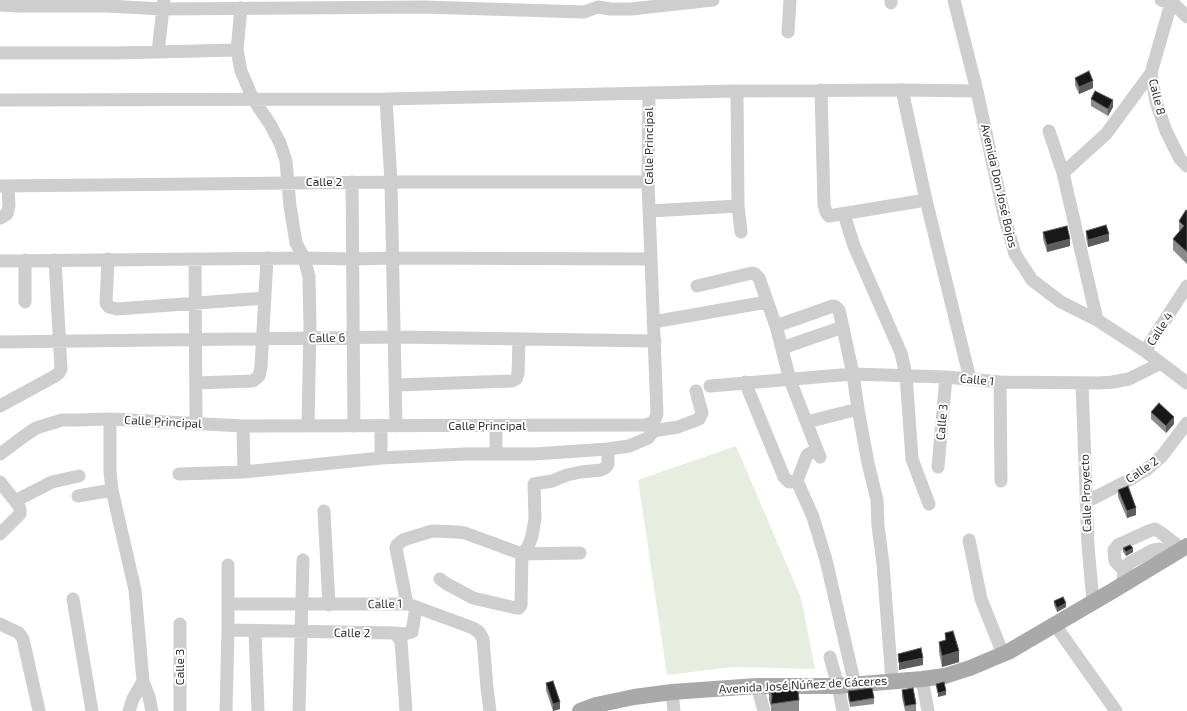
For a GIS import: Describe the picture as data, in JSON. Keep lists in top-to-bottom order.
{
  "streets": {
    "main road": ["Avenida José Núñez de Cáceres"],
    "street": [
      "Calle 8",
      "Calle Principal",
      "Calle 2",
      "Avenida Don José Bojos",
      "Calle 4",
      "Calle 6",
      "Calle 1",
      "Calle 3",
      "Calle Proyecto"
    ]
  },
  "crossings": [
    ["Calle Principal", "Calle 2"],
    ["Calle Principal", "Calle 6"],
    ["Calle 2", "Calle 1"],
    ["Calle 2", "Calle Proyecto"],
    ["Avenida Don José Bojos", "Calle 4"],
    ["Avenida Don José Bojos", "Calle 1"],
    ["Calle 1", "Calle 3"],
    ["Calle 1", "Calle Proyecto"],
    ["Calle Proyecto", "Avenida José Núñez de Cáceres"]
  ]
}
